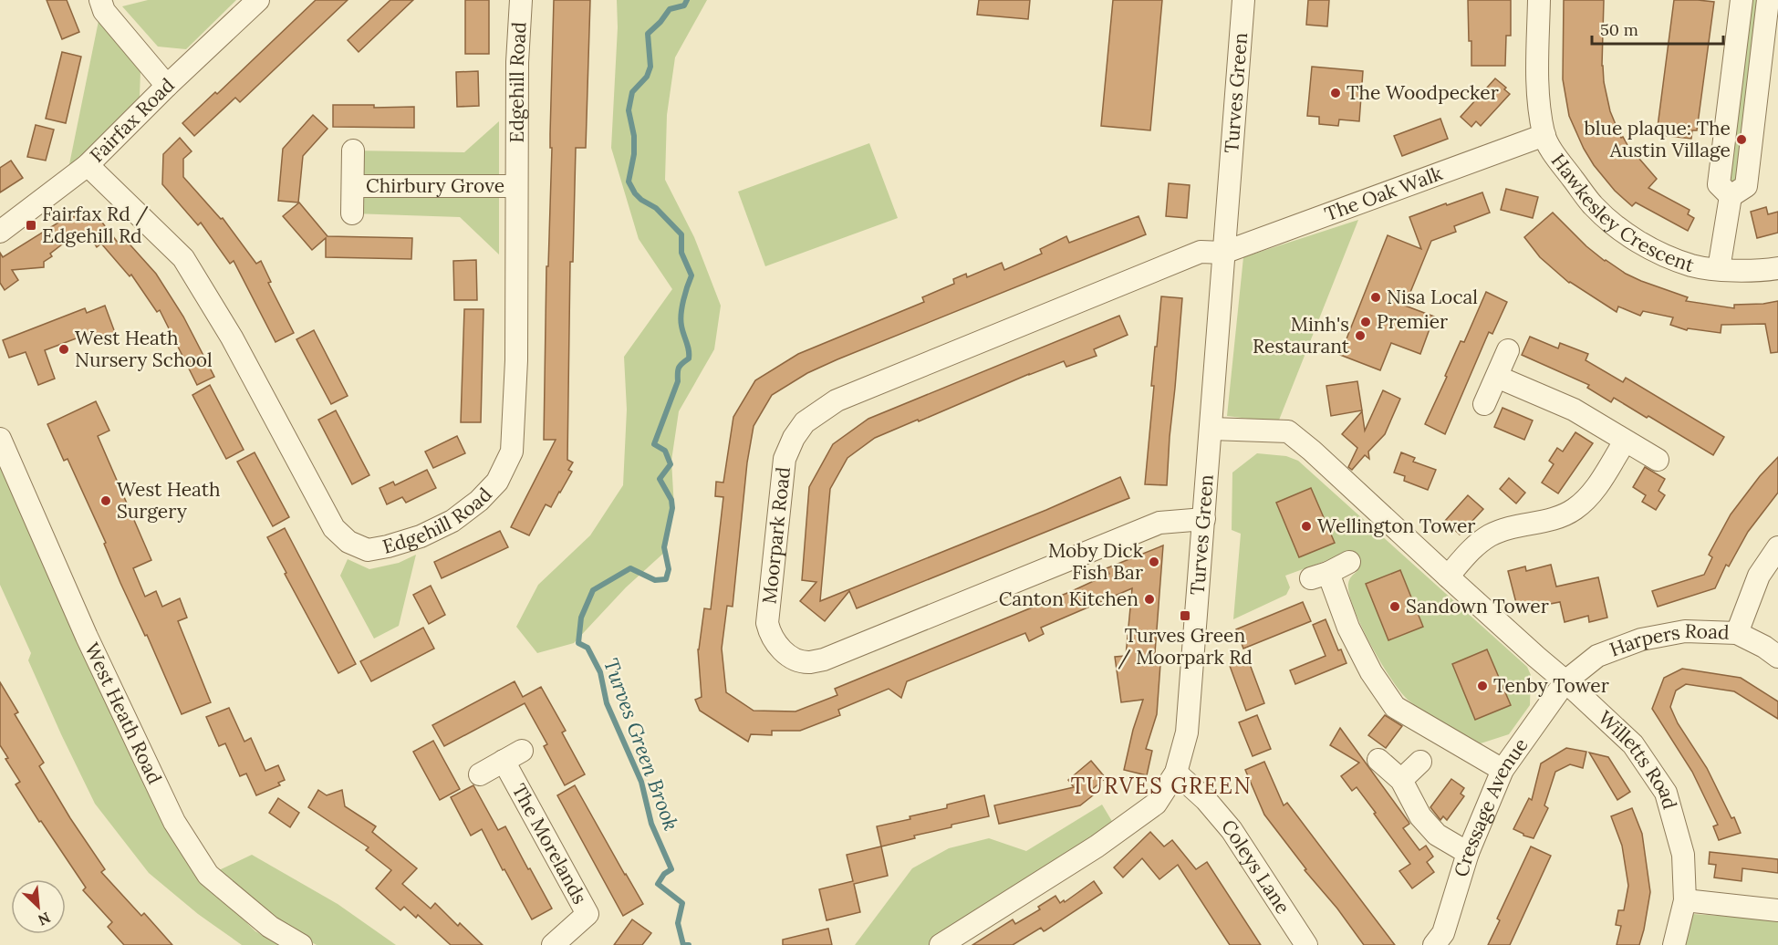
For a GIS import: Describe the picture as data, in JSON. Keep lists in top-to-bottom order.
{
  "streets": {
    "street": [
      "Edgehill Road",
      "Turves Green",
      "Fairfax Road",
      "Chirbury Grove",
      "The Oak Walk",
      "Hawkesley Crescent",
      "Moorpark Road",
      "Harpers Road",
      "West Heath Road",
      "Willetts Road",
      "Cressage Avenue",
      "The Morelands",
      "Coleys Lane"
    ]
  },
  "crossings": [
    ["Edgehill Road", "Fairfax Road"],
    ["Edgehill Road", "Chirbury Grove"],
    ["Turves Green", "The Oak Walk"],
    ["Turves Green", "Moorpark Road"],
    ["Turves Green", "Willetts Road"],
    ["Turves Green", "Coleys Lane"],
    ["The Oak Walk", "Hawkesley Crescent"],
    ["The Oak Walk", "Moorpark Road"],
    ["Harpers Road", "Willetts Road"],
    ["Harpers Road", "Cressage Avenue"],
    ["Willetts Road", "Cressage Avenue"]
  ],
  "districts": ["TURVES GREEN"],
  "water": ["Turves Green Brook"],
  "places": {
    "other": [
      "The Woodpecker",
      "blue plaque: The Austin Village",
      "Nisa Local",
      "Premier",
      "Minh's Restaurant",
      "West Heath Nursery School",
      "West Heath Surgery",
      "Wellington Tower",
      "Moby Dick Fish Bar",
      "Canton Kitchen",
      "Sandown Tower",
      "Tenby Tower"
    ],
    "transit": ["Fairfax Rd / Edgehill Rd", "Turves Green / Moorpark Rd"]
  },
  "scale_bar": "50 m",
  "north": "bottom right"
}
